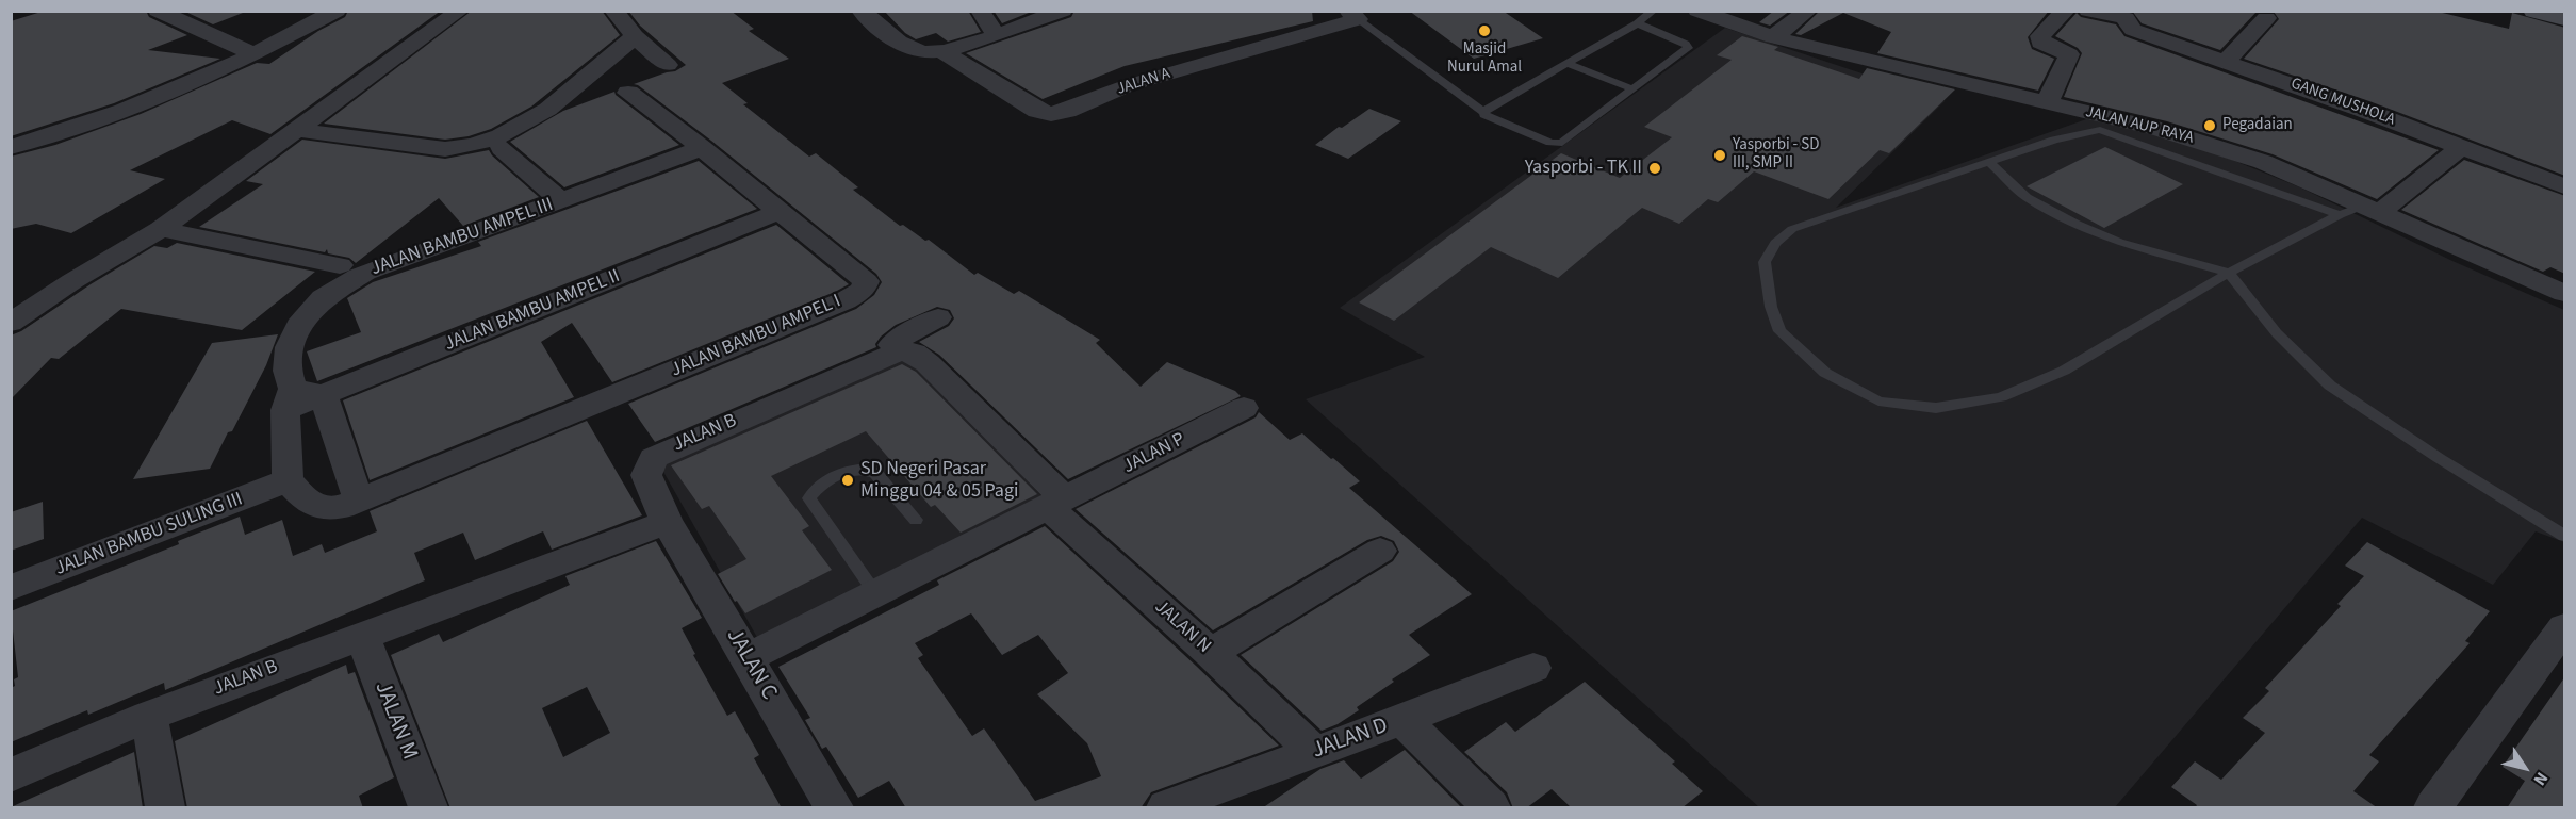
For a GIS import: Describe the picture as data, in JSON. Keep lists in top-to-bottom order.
{
  "streets": {
    "street": [
      "JALAN A",
      "GANG MUSHOLA",
      "JALAN AUP RAYA",
      "JALAN BAMBU AMPEL III",
      "JALAN BAMBU AMPEL II",
      "JALAN BAMBU AMPEL I",
      "JALAN B",
      "JALAN P",
      "JALAN BAMBU SULING III",
      "JALAN N",
      "JALAN C",
      "JALAN M",
      "JALAN D"
    ]
  },
  "crossings": [
    ["JALAN BAMBU AMPEL III", "JALAN BAMBU AMPEL II"],
    ["JALAN BAMBU AMPEL III", "JALAN BAMBU AMPEL I"],
    ["JALAN BAMBU AMPEL II", "JALAN BAMBU AMPEL I"],
    ["JALAN BAMBU AMPEL I", "JALAN BAMBU SULING III"],
    ["JALAN B", "JALAN C"],
    ["JALAN B", "JALAN M"],
    ["JALAN P", "JALAN N"],
    ["JALAN N", "JALAN D"]
  ],
  "places": [
    "Masjid Nurul Amal",
    "Pegadaian",
    "Yasporbi - SD III, SMP II",
    "Yasporbi - TK II",
    "SD Negeri Pasar Minggu 04 & 05 Pagi"
  ],
  "north": "bottom right"
}
